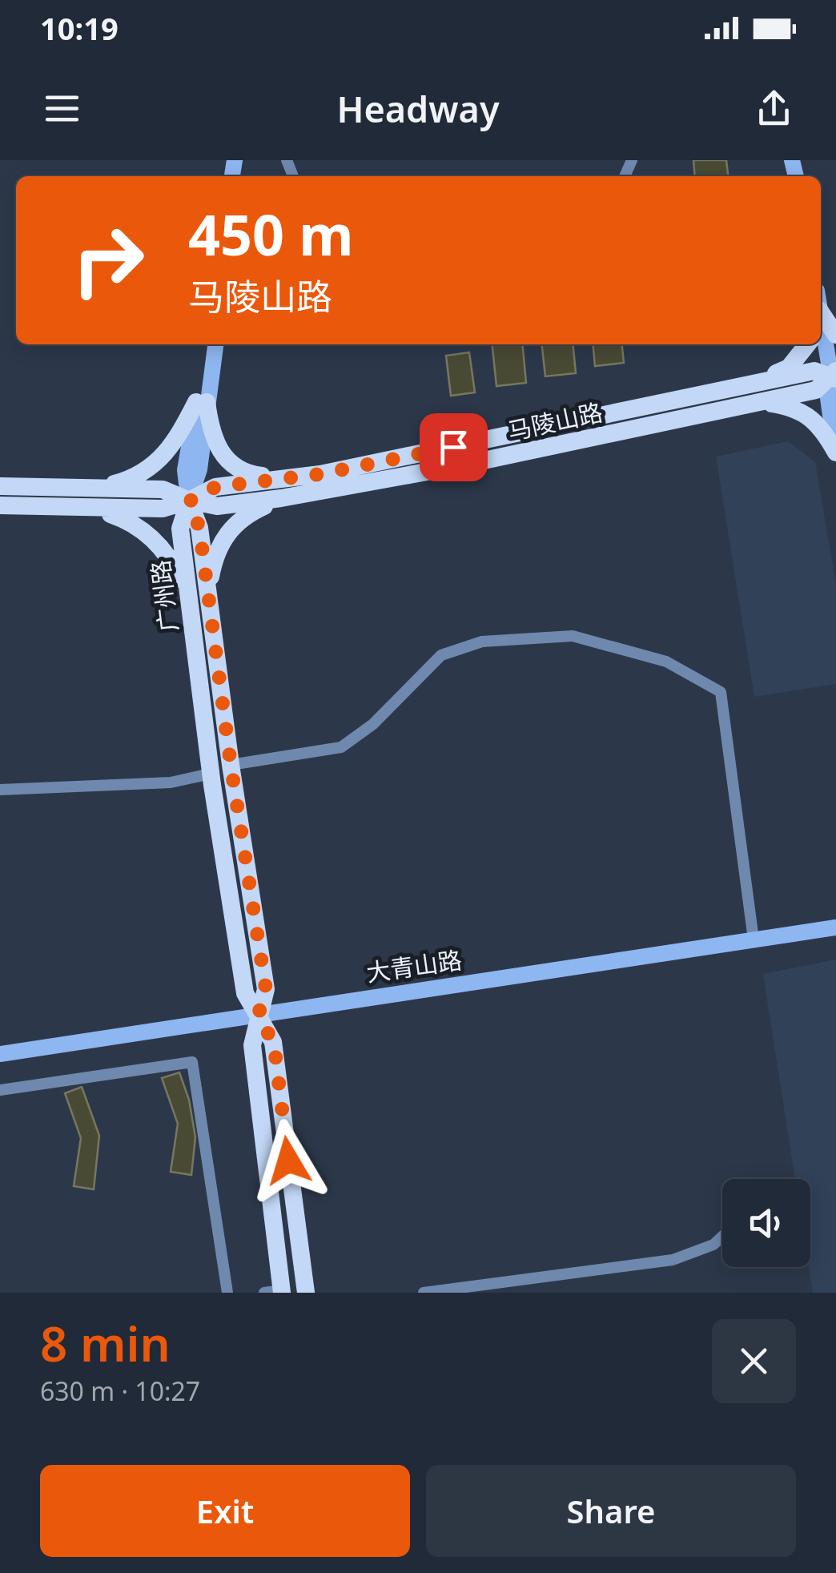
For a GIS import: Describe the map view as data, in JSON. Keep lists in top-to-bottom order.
{
  "streets": {
    "main road": ["马陵山路", "广州路"],
    "street": ["大青山路"]
  },
  "crossings": [
    ["马陵山路", "广州路"],
    ["广州路", "大青山路"]
  ],
  "page": {
    "status": "10:19",
    "header": "Headway",
    "turn": ["450 m", "马陵山路"],
    "heading": ["8 min", "630 m · 10:27"],
    "buttons": ["Exit", "Share"]
  }
}
